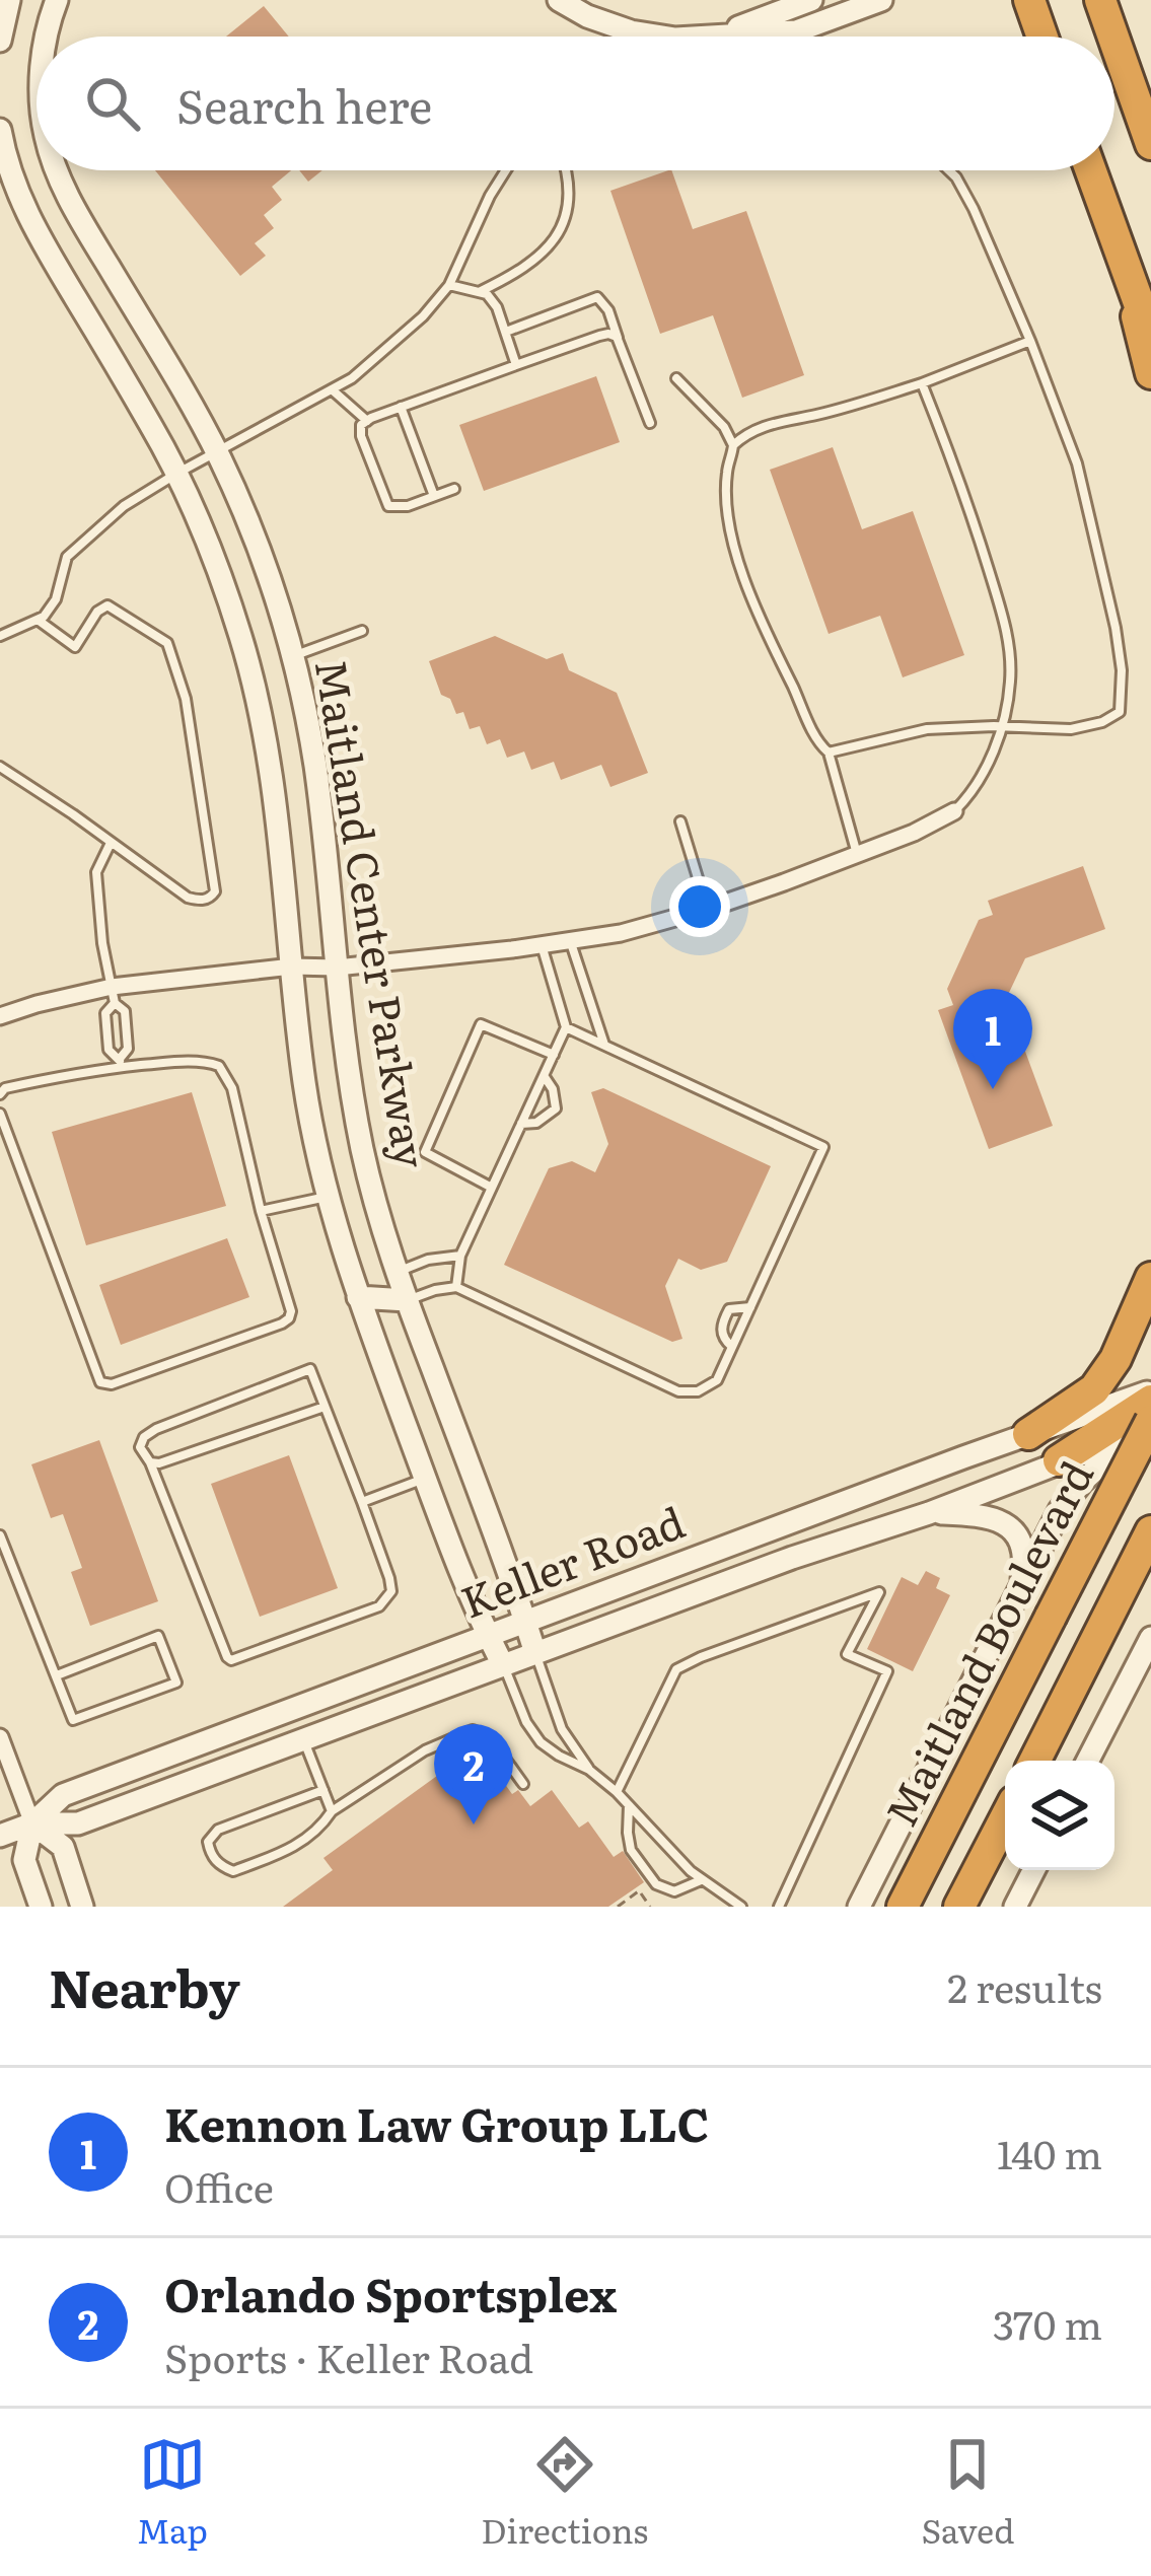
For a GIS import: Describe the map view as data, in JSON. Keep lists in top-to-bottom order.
{
  "streets": {
    "highway": ["Maitland Boulevard"],
    "street": ["Maitland Center Parkway", "Keller Road"]
  },
  "crossings": [
    ["Maitland Center Parkway", "Keller Road"],
    ["Keller Road", "Maitland Boulevard"]
  ],
  "page": {
    "search": "Search here",
    "pins": ["1", "2"],
    "heading": ["Nearby", "2 results"],
    "list": [
      {
        "mark": "1",
        "name": "Kennon Law Group LLC",
        "note": "Office",
        "value": "140 m"
      },
      {
        "mark": "2",
        "name": "Orlando Sportsplex",
        "note": "Sports · Keller Road",
        "value": "370 m"
      }
    ],
    "nav": ["Map", "Directions", "Saved"]
  }
}
